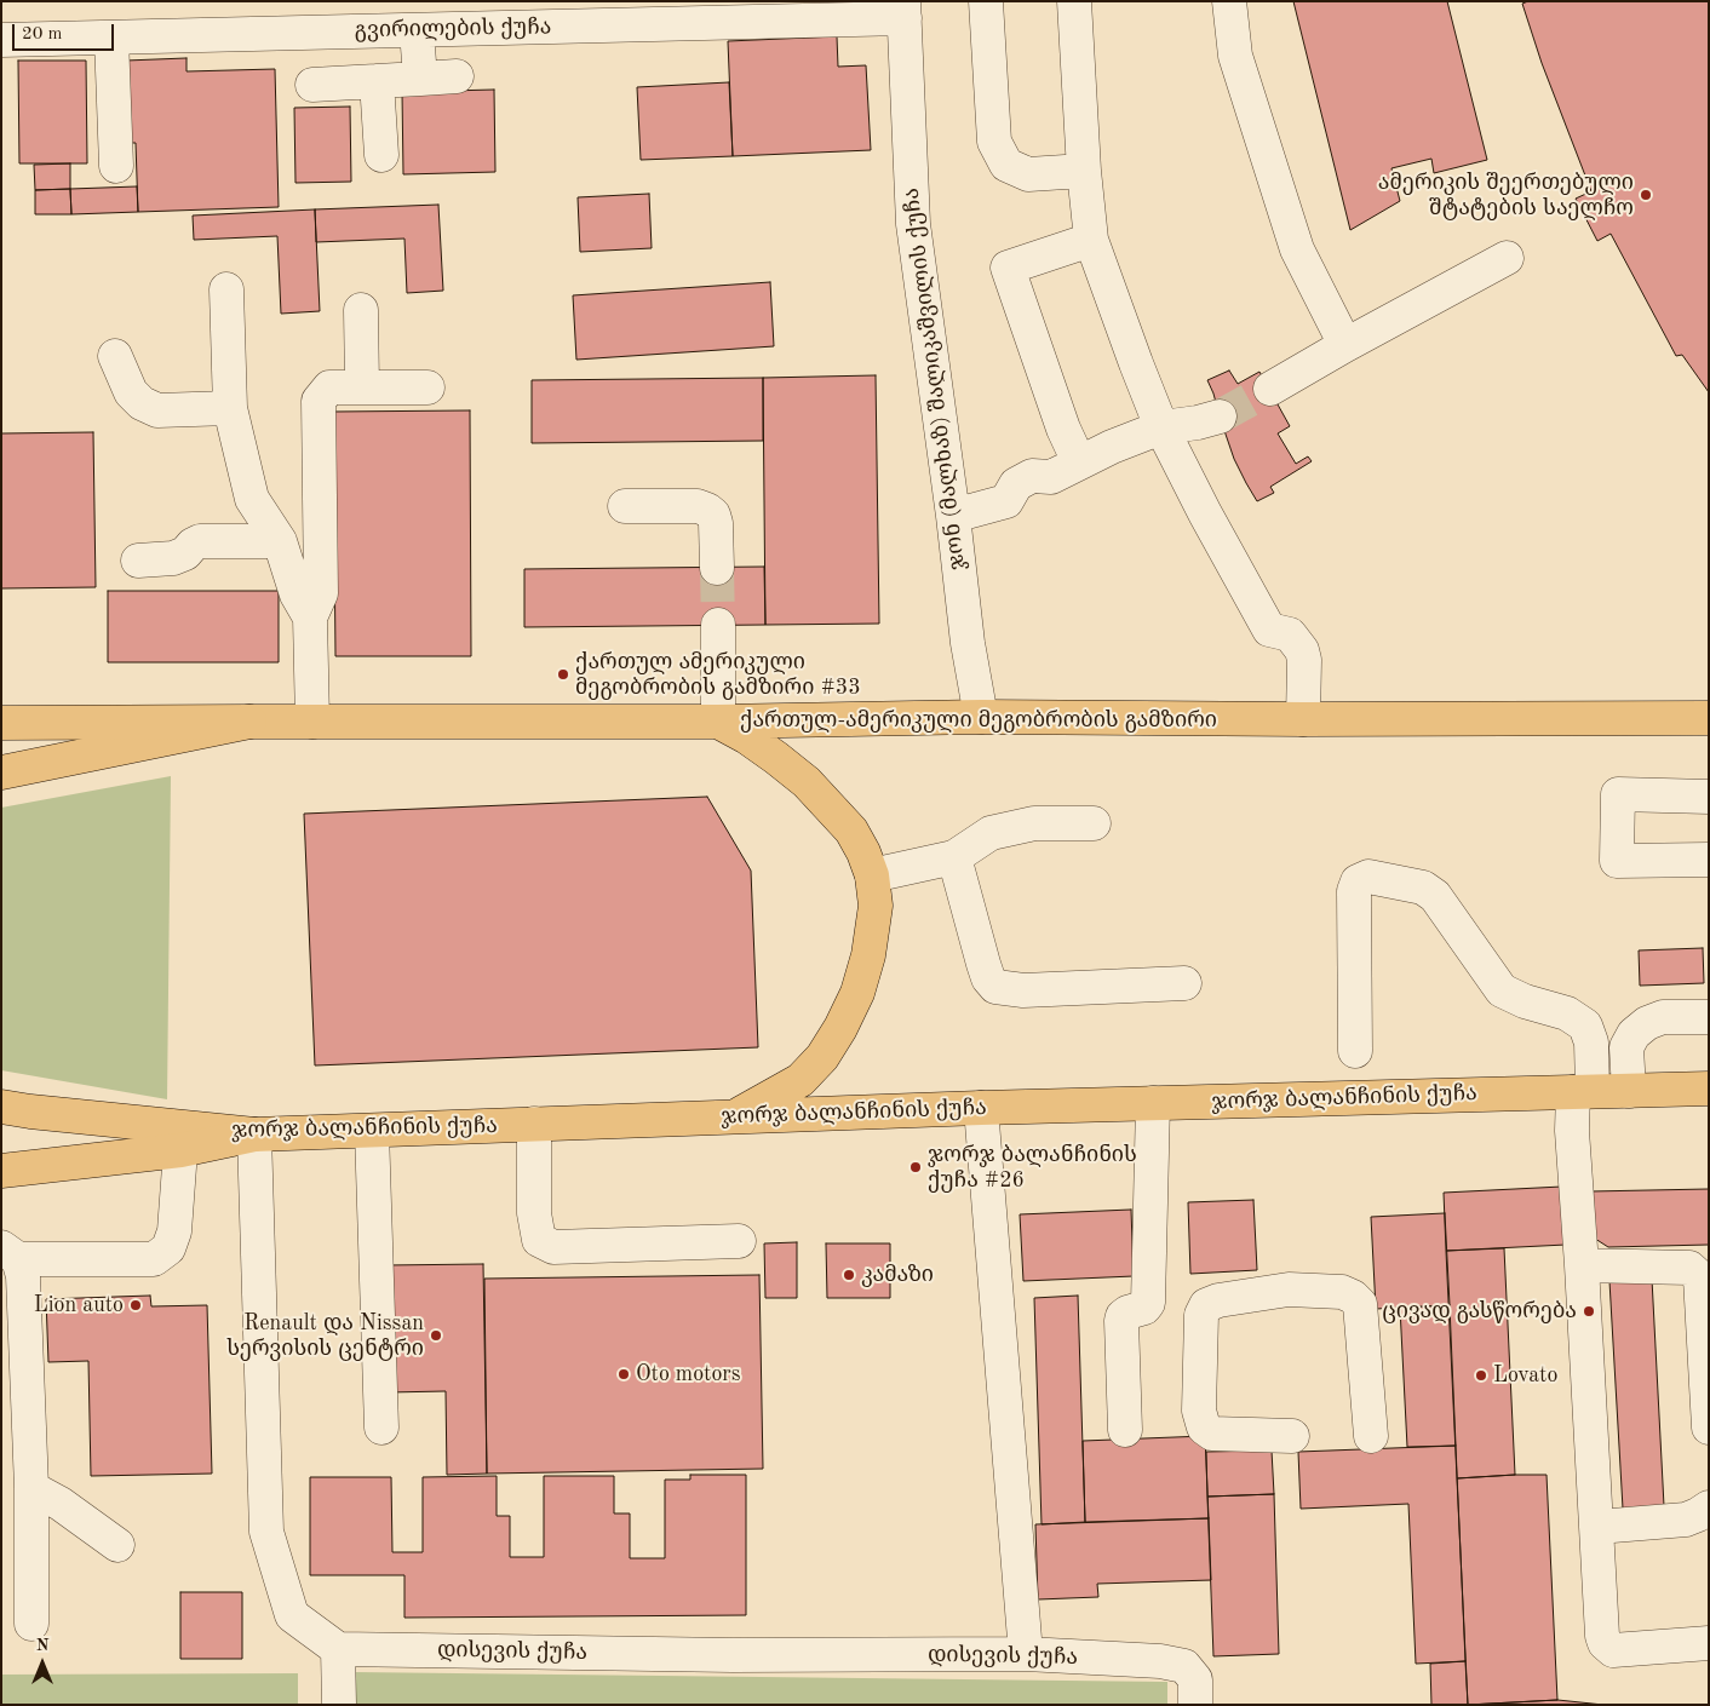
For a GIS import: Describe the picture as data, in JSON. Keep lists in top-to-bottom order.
{
  "streets": {
    "main road": ["ქართულ-ამერიკული მეგობრობის გამზირი", "ჯორჯ ბალანჩინის ქუჩა"],
    "street": ["გვირილების ქუჩა", "ჯონ (მალხაზ) შალიკაშვილის ქუჩა", "დისევის ქუჩა"]
  },
  "crossings": [
    ["გვირილების ქუჩა", "ჯონ (მალხაზ) შალიკაშვილის ქუჩა"],
    ["ჯონ (მალხაზ) შალიკაშვილის ქუჩა", "ქართულ-ამერიკული მეგობრობის გამზირი"]
  ],
  "places": [
    "ამერიკის შეერთებული შტატების საელჩო",
    "ქართულ ამერიკული მეგობრობის გამზირი #33",
    "ჯორჯ ბალანჩინის ქუჩა #26",
    "კამაზი",
    "Lion auto",
    "ცივად გასწორება",
    "Renault და Nissan სერვისის ცენტრი",
    "Oto motors",
    "Lovato"
  ],
  "scale_bar": "20 m",
  "north": "top"
}
